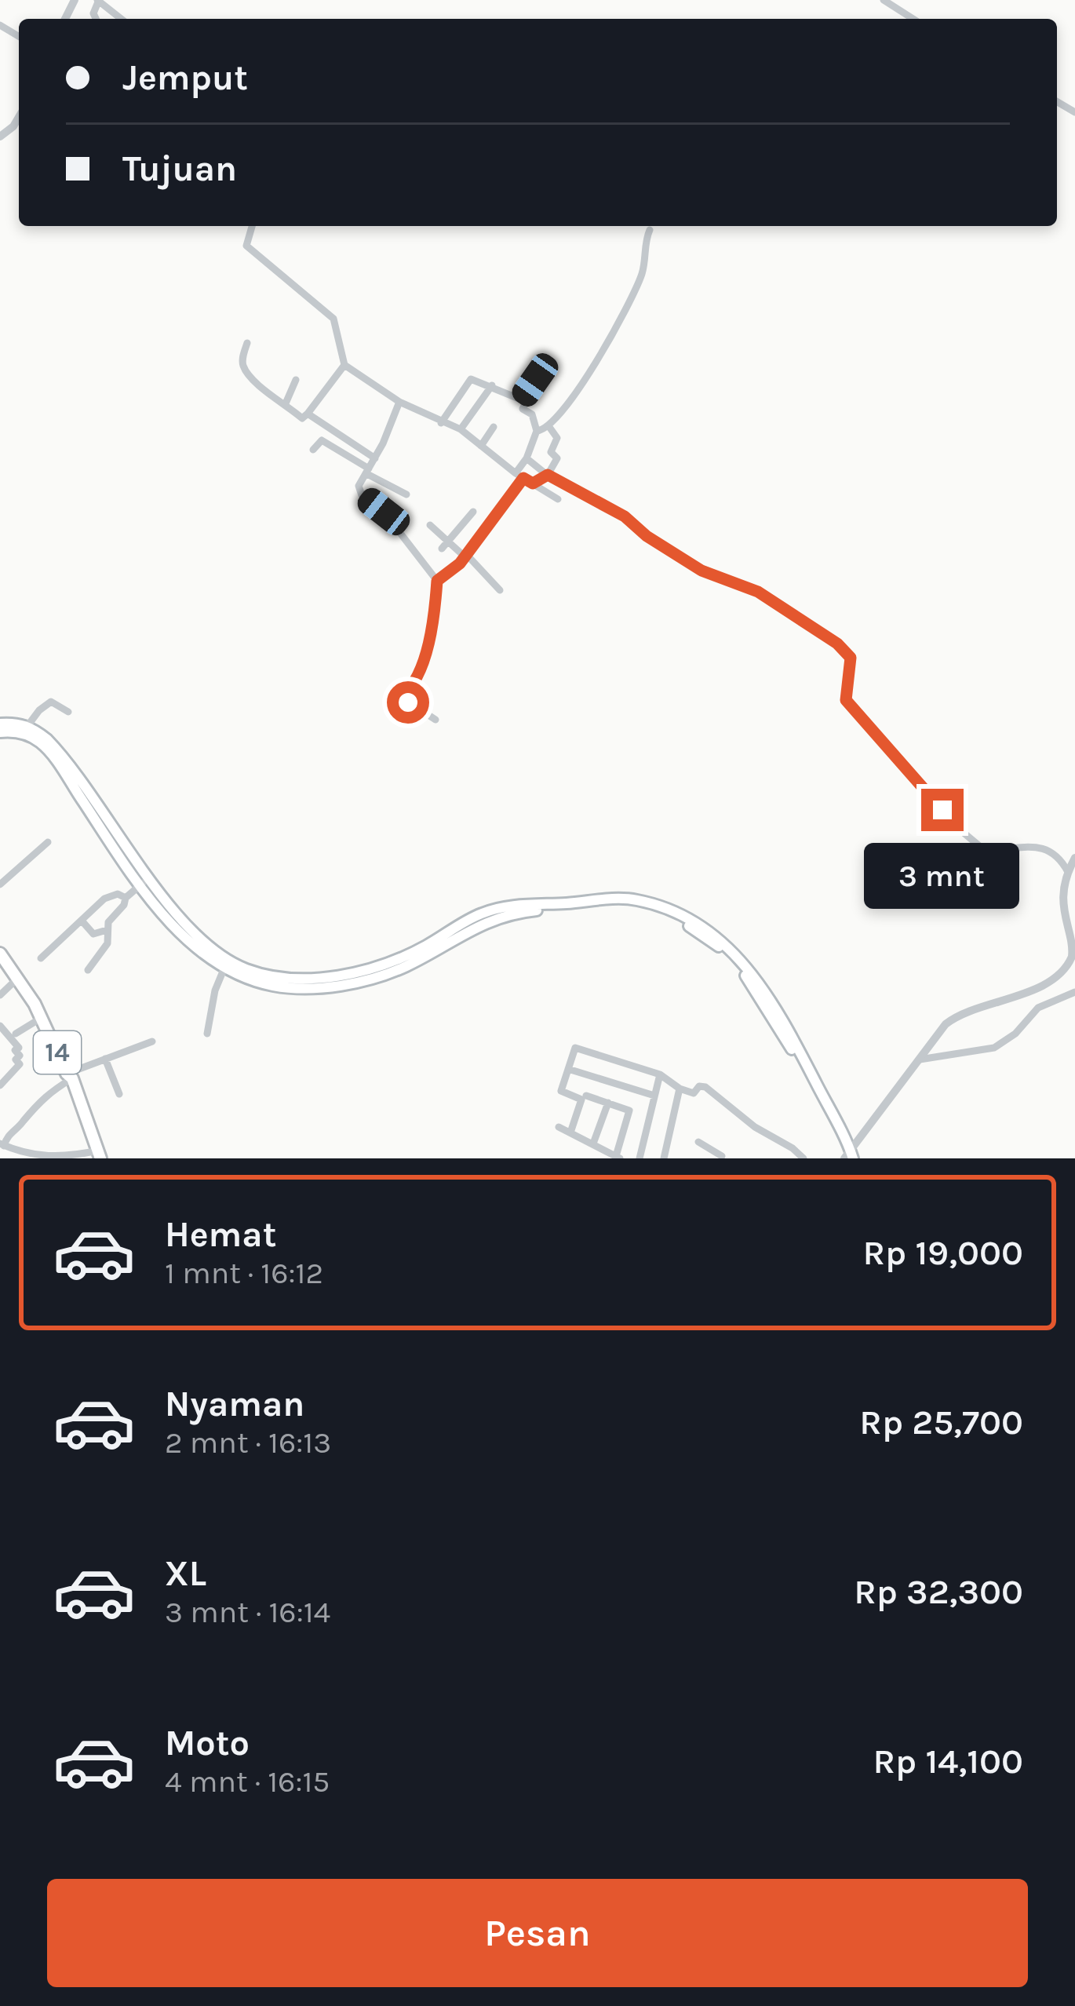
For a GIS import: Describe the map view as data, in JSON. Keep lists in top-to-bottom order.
{
  "streets": {
    "highway": ["14"]
  },
  "page": {
    "banner": ["Jemput", "Tujuan"],
    "bubble": "3 mnt",
    "list": [
      {
        "name": "Hemat",
        "note": "1 mnt · 16:12",
        "value": "Rp 19,000"
      },
      {
        "name": "Nyaman",
        "note": "2 mnt · 16:13",
        "value": "Rp 25,700"
      },
      {
        "name": "XL",
        "note": "3 mnt · 16:14",
        "value": "Rp 32,300"
      },
      {
        "name": "Moto",
        "note": "4 mnt · 16:15",
        "value": "Rp 14,100"
      }
    ],
    "buttons": "Pesan"
  }
}
